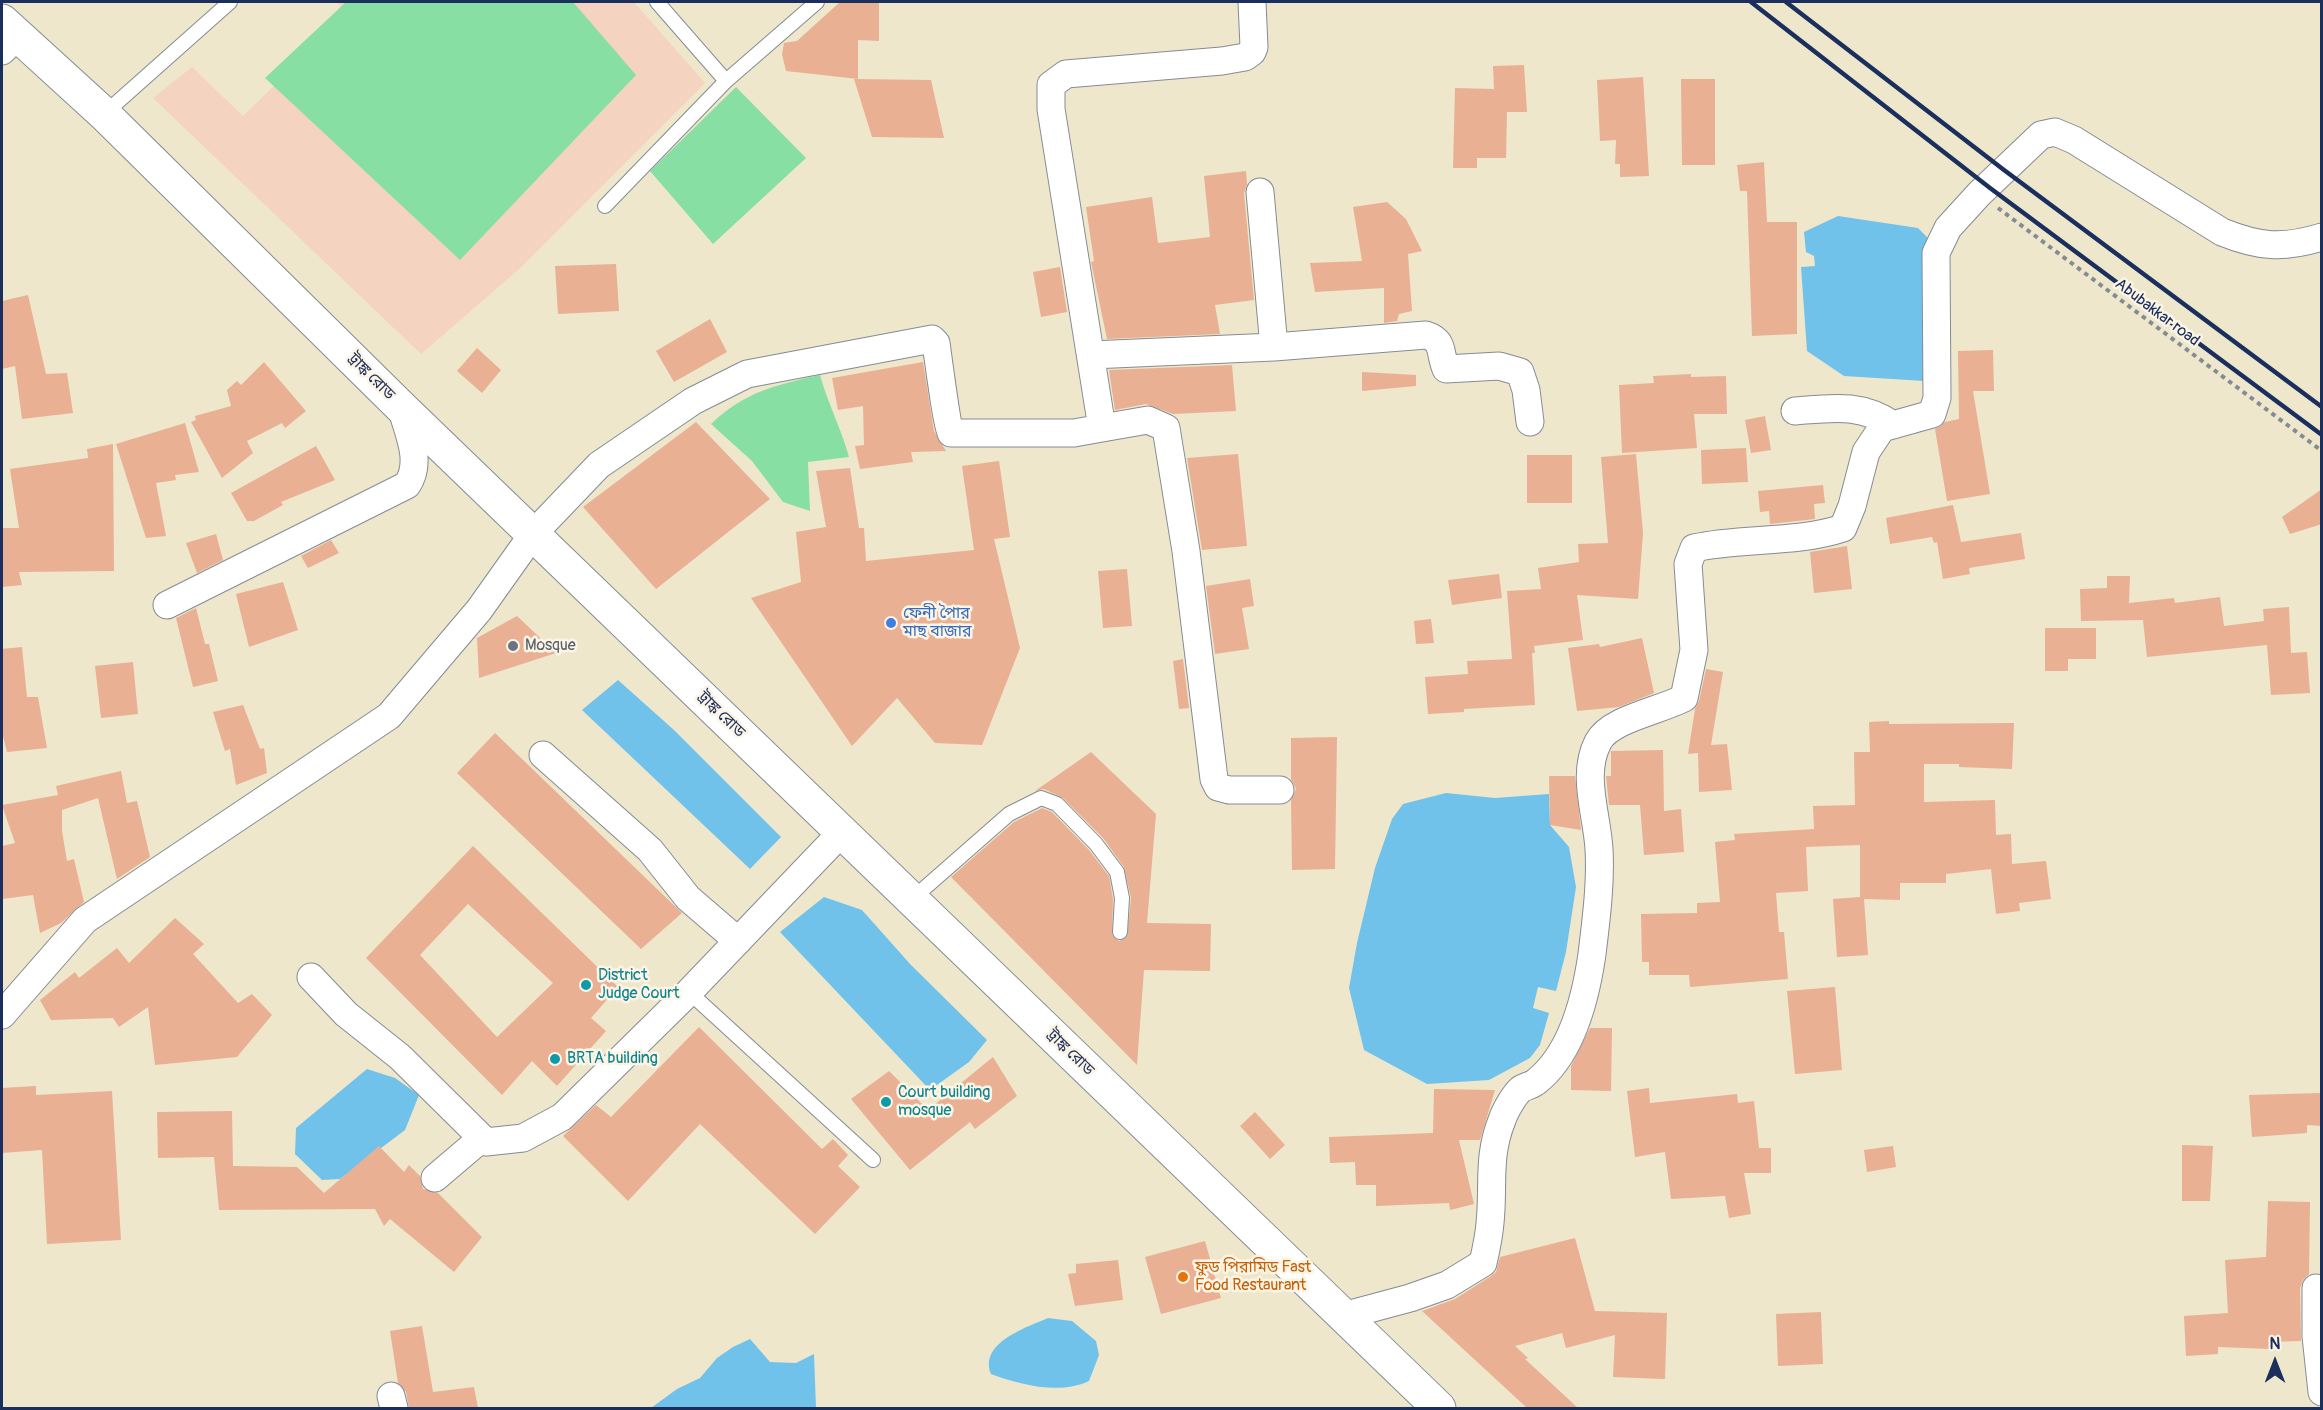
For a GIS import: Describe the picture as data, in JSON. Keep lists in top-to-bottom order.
{
  "streets": {
    "main road": ["ট্রাঙ্ক রোড"],
    "path": ["Abubakkar road"]
  },
  "places": [
    "ফেনী পৈার মাছ বাজার",
    "Mosque",
    "District Judge Court",
    "BRTA building",
    "Court building mosque",
    "ফুড পিরামিড Fast Food Restaurant"
  ],
  "north": "top"
}
